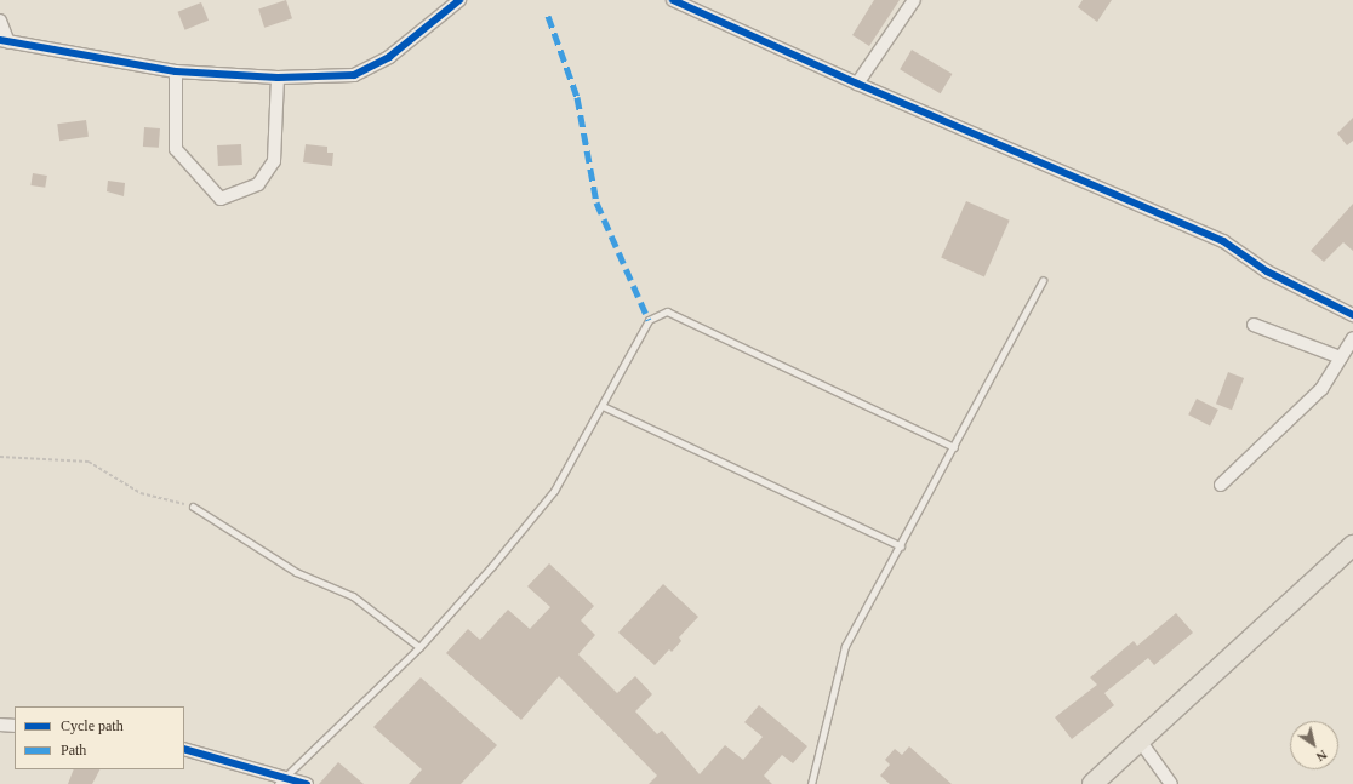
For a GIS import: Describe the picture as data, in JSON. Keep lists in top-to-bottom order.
{
  "legend": ["Cycle path", "Path"],
  "north": "bottom right"
}
